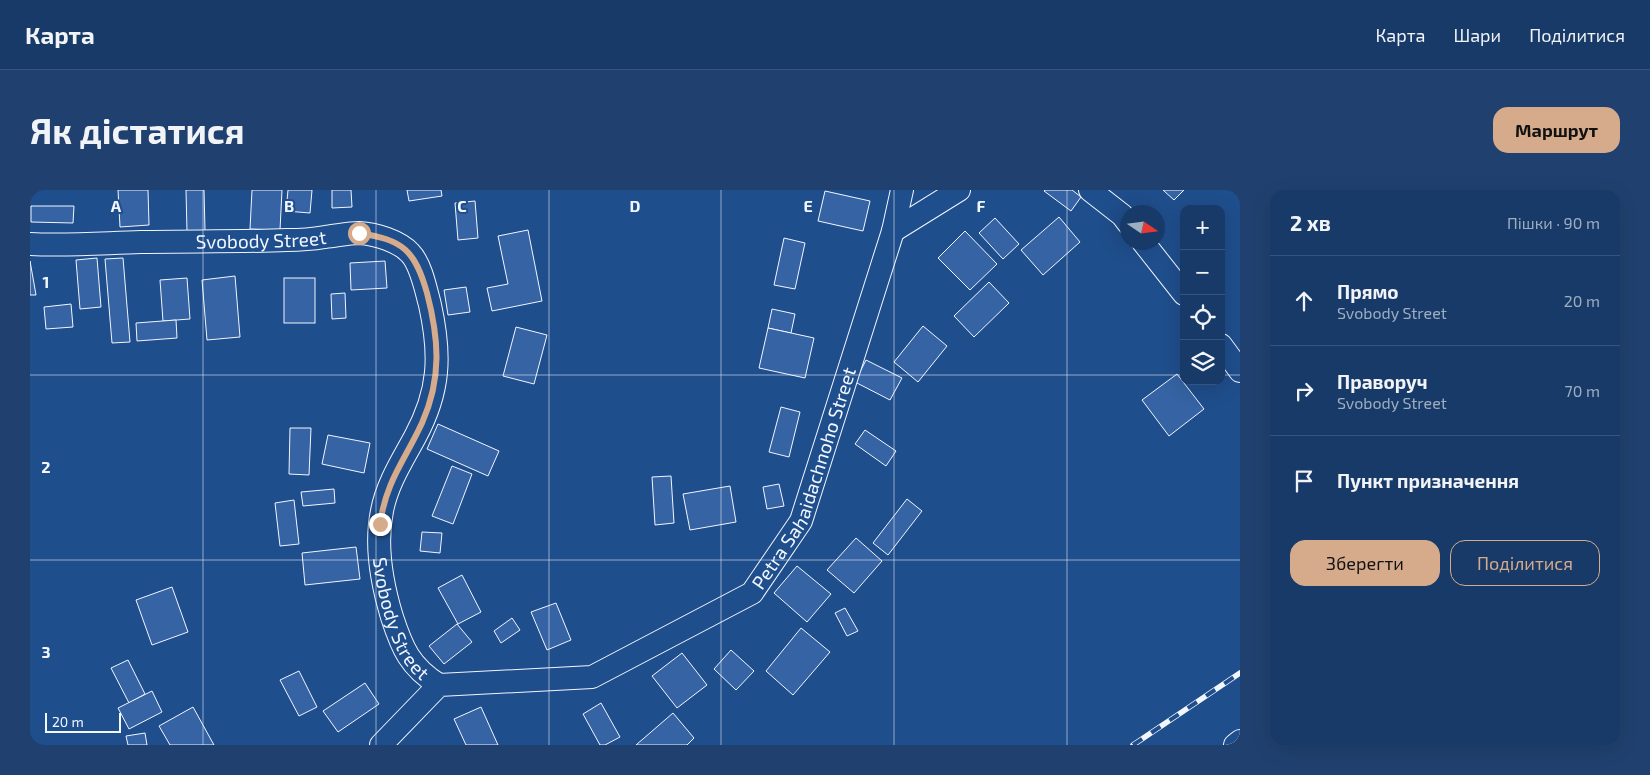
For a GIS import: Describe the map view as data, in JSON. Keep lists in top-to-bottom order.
{
  "streets": {
    "street": ["Svobody Street", "Petra Sahaidachnoho Street"]
  },
  "crossings": [
    ["Svobody Street", "Petra Sahaidachnoho Street"]
  ],
  "scale_bar": "20 m",
  "north": "right",
  "page": {
    "header": "Карта",
    "nav": ["Карта", "Шари", "Поділитися"],
    "buttons": [
      "Маршрут",
      ["Зберегти", "Поділитися"]
    ],
    "title": "Як дістатися",
    "heading": ["2 хв", "Пішки · 90 m"],
    "map_buttons": ["+", "−"],
    "list": [
      ["Прямо", "Svobody Street", "20 m"],
      ["Праворуч", "Svobody Street", "70 m"],
      "Пункт призначення"
    ],
    "scale": "20 m"
  },
  "grid": {
    "columns": [
      "A",
      "B",
      "C",
      "D",
      "E",
      "F"
    ],
    "rows": ["1", "2", "3"]
  }
}
